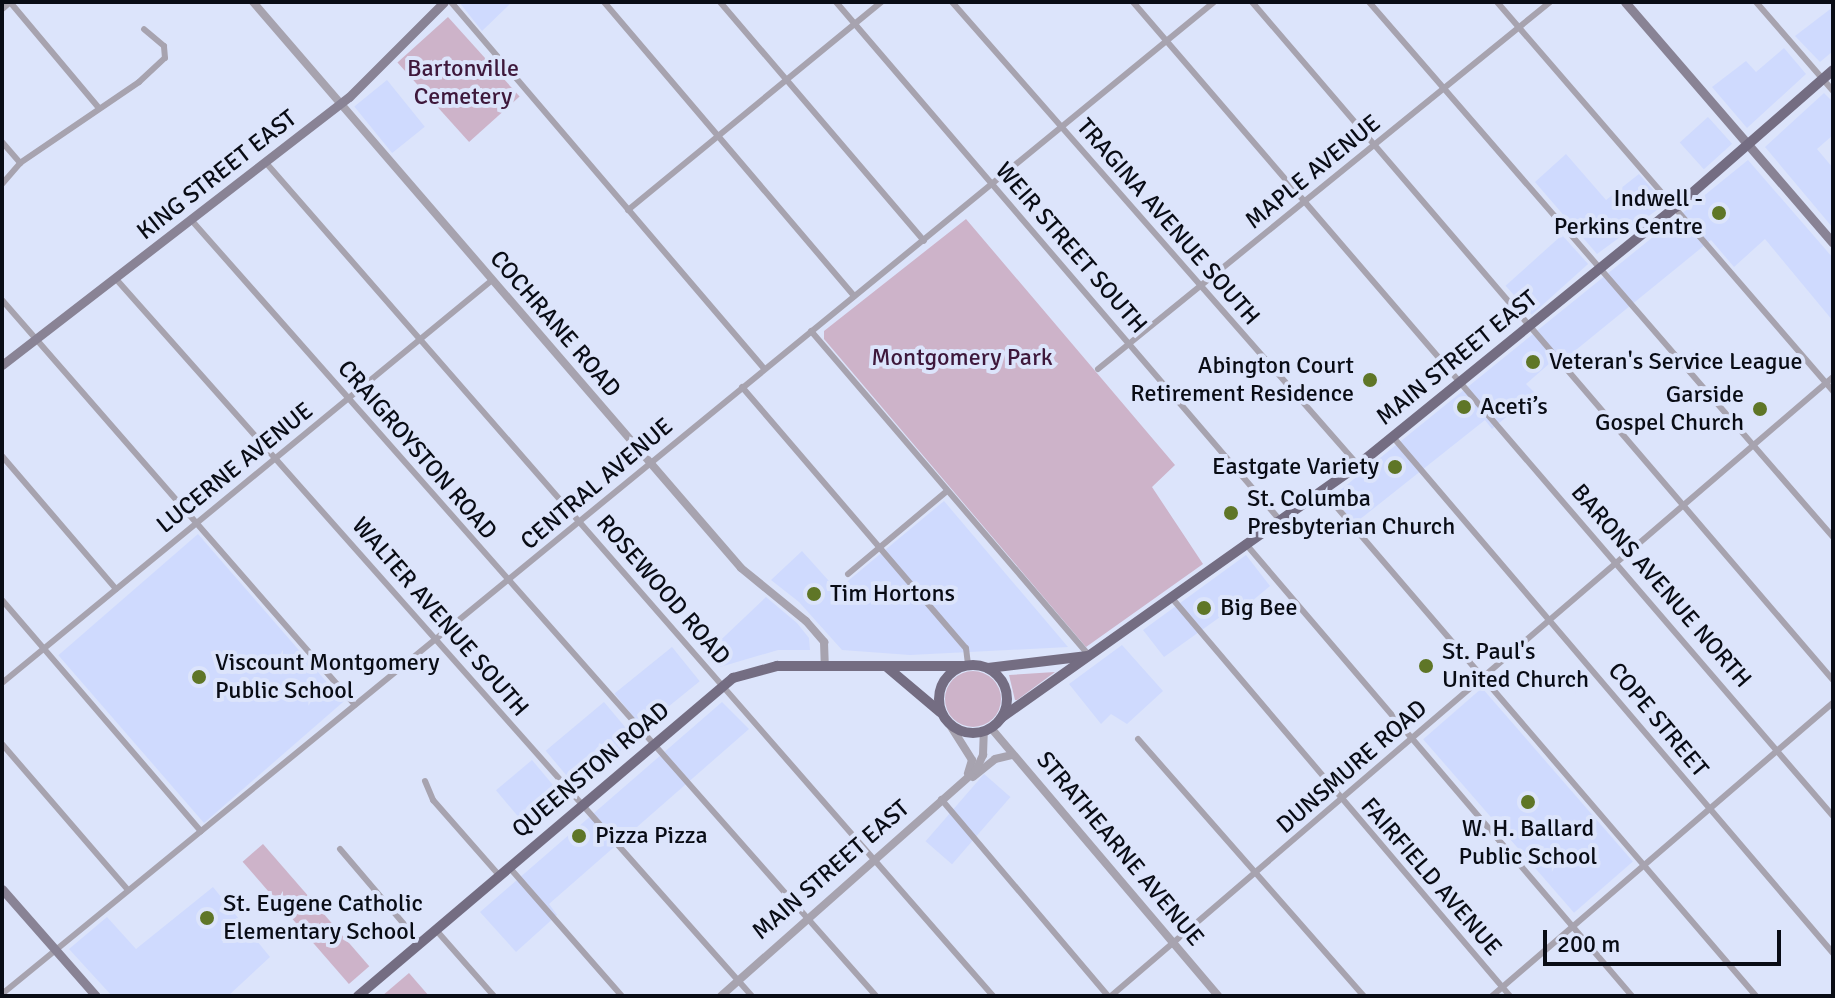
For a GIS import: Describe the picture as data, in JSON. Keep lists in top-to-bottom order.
{
  "streets": {
    "main road": ["KING STREET EAST", "MAIN STREET EAST", "QUEENSTON ROAD"],
    "street": [
      "MAPLE AVENUE",
      "TRAGINA AVENUE SOUTH",
      "WEIR STREET SOUTH",
      "COCHRANE ROAD",
      "CRAIGROYSTON ROAD",
      "LUCERNE AVENUE",
      "CENTRAL AVENUE",
      "BARONS AVENUE NORTH",
      "ROSEWOOD ROAD",
      "WALTER AVENUE SOUTH",
      "COPE STREET",
      "DUNSMURE ROAD",
      "STRATHEARNE AVENUE",
      "FAIRFIELD AVENUE"
    ]
  },
  "crossings": [
    ["MAPLE AVENUE", "TRAGINA AVENUE SOUTH"],
    ["MAPLE AVENUE", "WEIR STREET SOUTH"],
    ["MAPLE AVENUE", "BARONS AVENUE NORTH"],
    ["KING STREET EAST", "COCHRANE ROAD"],
    ["KING STREET EAST", "CRAIGROYSTON ROAD"],
    ["KING STREET EAST", "ROSEWOOD ROAD"],
    ["KING STREET EAST", "WALTER AVENUE SOUTH"],
    ["TRAGINA AVENUE SOUTH", "MAIN STREET EAST"],
    ["TRAGINA AVENUE SOUTH", "CENTRAL AVENUE"],
    ["WEIR STREET SOUTH", "MAIN STREET EAST"],
    ["WEIR STREET SOUTH", "CENTRAL AVENUE"],
    ["COCHRANE ROAD", "LUCERNE AVENUE"],
    ["COCHRANE ROAD", "CENTRAL AVENUE"],
    ["COCHRANE ROAD", "QUEENSTON ROAD"],
    ["MAIN STREET EAST", "CRAIGROYSTON ROAD"],
    ["MAIN STREET EAST", "BARONS AVENUE NORTH"],
    ["MAIN STREET EAST", "ROSEWOOD ROAD"],
    ["MAIN STREET EAST", "WALTER AVENUE SOUTH"],
    ["MAIN STREET EAST", "COPE STREET"],
    ["MAIN STREET EAST", "QUEENSTON ROAD"],
    ["MAIN STREET EAST", "STRATHEARNE AVENUE"],
    ["MAIN STREET EAST", "FAIRFIELD AVENUE"],
    ["CRAIGROYSTON ROAD", "LUCERNE AVENUE"],
    ["CRAIGROYSTON ROAD", "CENTRAL AVENUE"],
    ["CRAIGROYSTON ROAD", "QUEENSTON ROAD"],
    ["LUCERNE AVENUE", "ROSEWOOD ROAD"],
    ["LUCERNE AVENUE", "WALTER AVENUE SOUTH"],
    ["CENTRAL AVENUE", "BARONS AVENUE NORTH"],
    ["CENTRAL AVENUE", "ROSEWOOD ROAD"],
    ["CENTRAL AVENUE", "WALTER AVENUE SOUTH"],
    ["BARONS AVENUE NORTH", "DUNSMURE ROAD"],
    ["ROSEWOOD ROAD", "QUEENSTON ROAD"],
    ["WALTER AVENUE SOUTH", "QUEENSTON ROAD"],
    ["COPE STREET", "DUNSMURE ROAD"],
    ["DUNSMURE ROAD", "STRATHEARNE AVENUE"],
    ["DUNSMURE ROAD", "FAIRFIELD AVENUE"],
    ["QUEENSTON ROAD", "STRATHEARNE AVENUE"]
  ],
  "parks": ["Bartonville Cemetery", "Montgomery Park"],
  "places": [
    "Indwell - Perkins Centre",
    "Veteran's Service League",
    "Abington Court Retirement Residence",
    "Aceti’s",
    "Garside Gospel Church",
    "Eastgate Variety",
    "St. Columba Presbyterian Church",
    "Tim Hortons",
    "Big Bee",
    "St. Paul's United Church",
    "Viscount Montgomery Public School",
    "W. H. Ballard Public School",
    "Pizza Pizza",
    "St. Eugene Catholic Elementary School"
  ],
  "scale_bar": "200 m"
}
